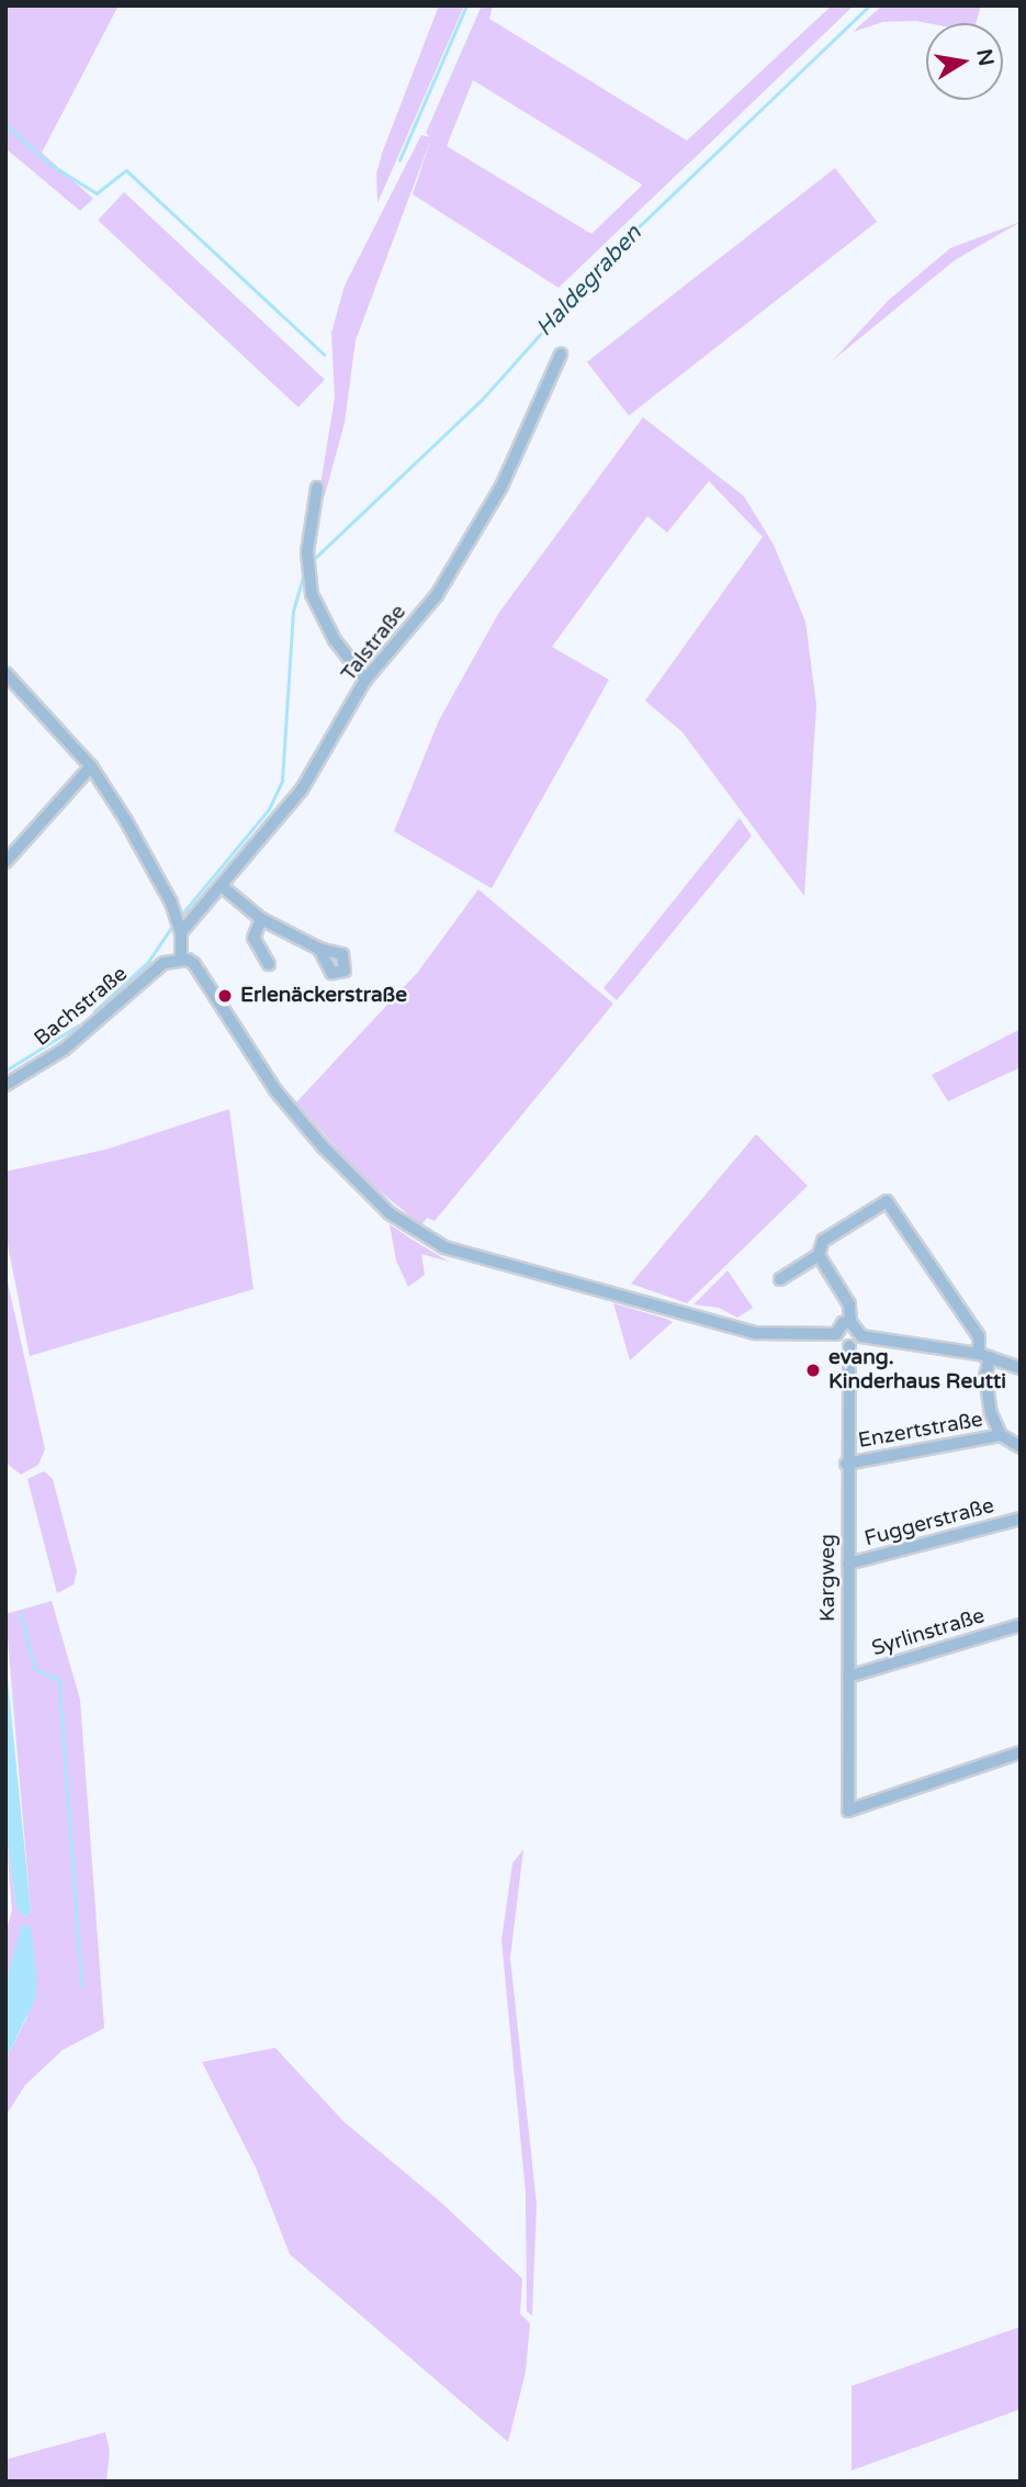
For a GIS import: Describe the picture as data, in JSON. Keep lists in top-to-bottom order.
{
  "streets": {
    "street": [
      "Talstraße",
      "Bachstraße",
      "Enzertstraße",
      "Fuggerstraße",
      "Kargweg",
      "Syrlinstraße"
    ]
  },
  "crossings": [
    ["Enzertstraße", "Kargweg"],
    ["Fuggerstraße", "Kargweg"],
    ["Kargweg", "Syrlinstraße"]
  ],
  "water": ["Haldegraben"],
  "places": ["Erlenäckerstraße", "evang. Kinderhaus Reutti"],
  "north": "right"
}
